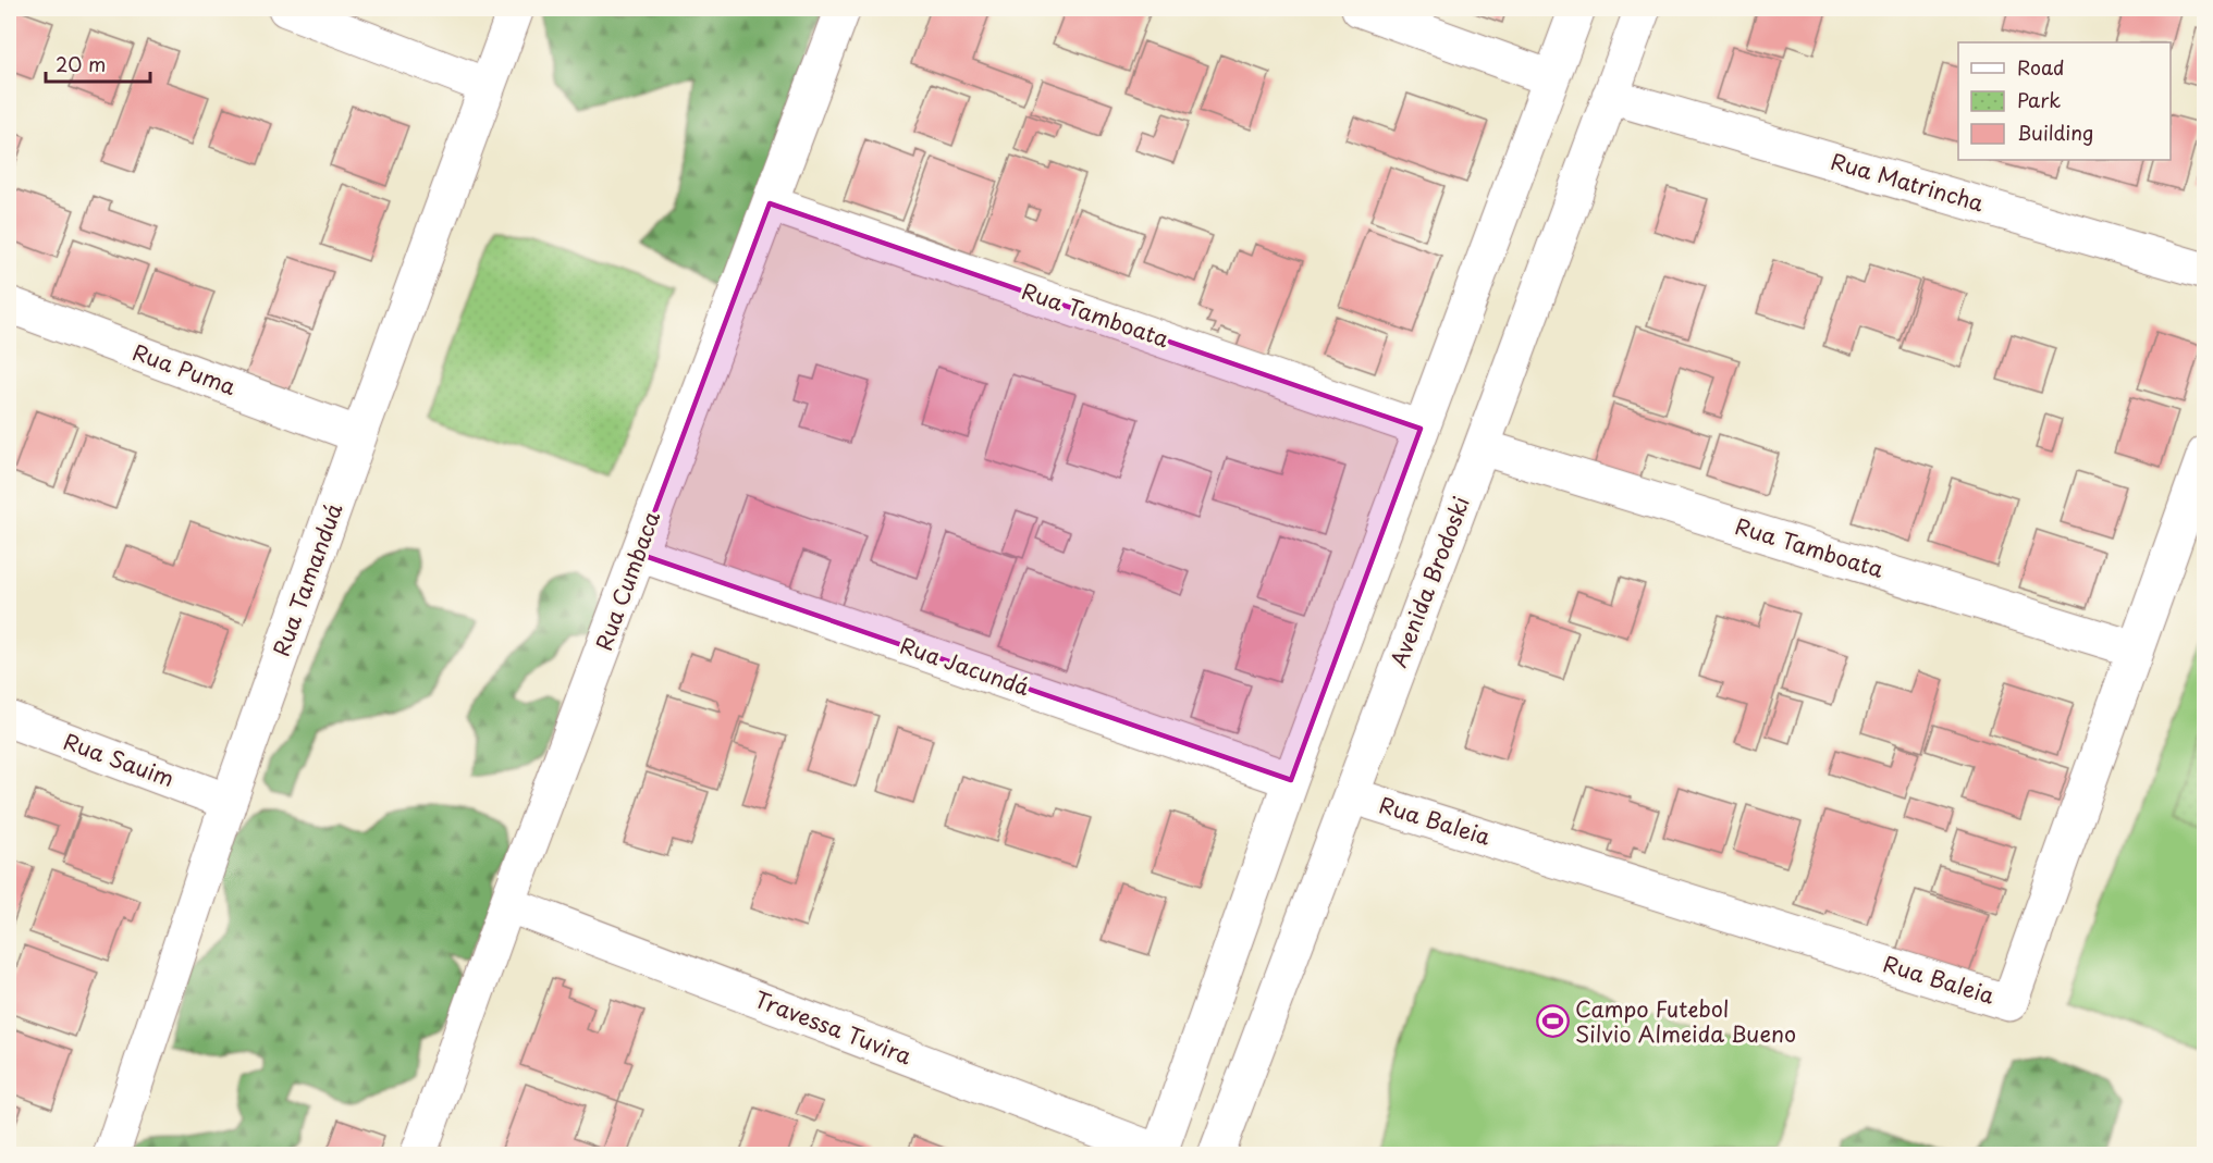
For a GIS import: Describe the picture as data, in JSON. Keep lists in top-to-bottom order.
{
  "streets": {
    "street": [
      "Rua Matrincha",
      "Rua Tamboata",
      "Rua Puma",
      "Rua Tamanduá",
      "Rua Cumbaca",
      "Avenida Brodoski",
      "Rua Jacundá",
      "Rua Sauim",
      "Rua Baleia",
      "Travessa Tuvira"
    ]
  },
  "crossings": [
    ["Rua Matrincha", "Avenida Brodoski"],
    ["Rua Tamboata", "Rua Cumbaca"],
    ["Rua Tamboata", "Avenida Brodoski"],
    ["Rua Tamboata", "Rua Baleia"],
    ["Rua Puma", "Rua Tamanduá"],
    ["Rua Tamanduá", "Rua Sauim"],
    ["Rua Cumbaca", "Rua Jacundá"],
    ["Rua Cumbaca", "Travessa Tuvira"],
    ["Avenida Brodoski", "Rua Baleia"]
  ],
  "places": {
    "sports": ["Campo Futebol Silvio Almeida Bueno"]
  },
  "legend": ["Road", "Park", "Building"],
  "scale_bar": "20 m"
}
